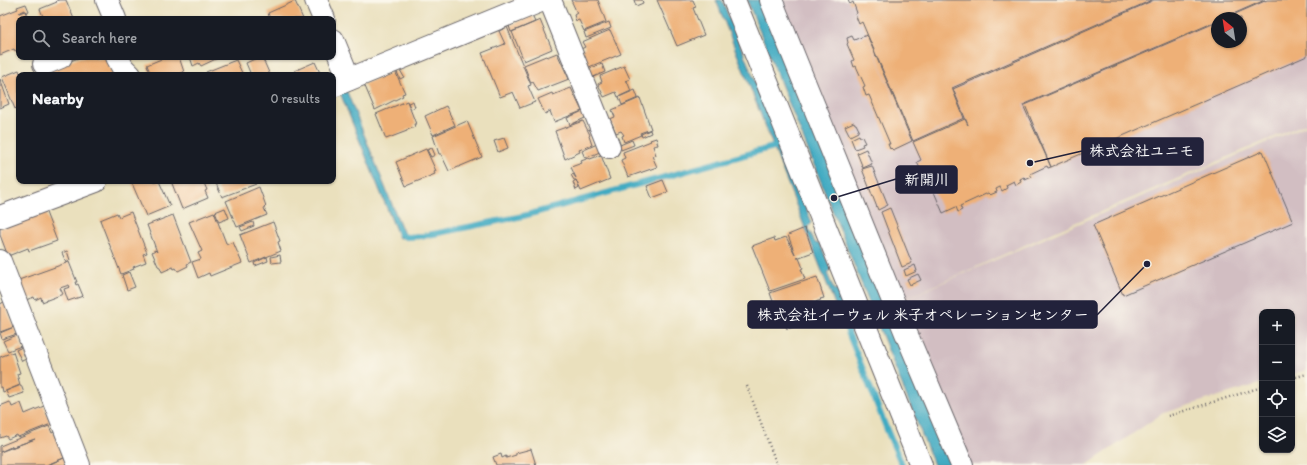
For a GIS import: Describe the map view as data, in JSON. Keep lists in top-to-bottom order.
{
  "places": ["株式会社ユニモ", "新開川", "株式会社イーウェル 米子オペレーションセンター"],
  "north": "top left",
  "page": {
    "search": "Search here",
    "heading": ["Nearby", "0 results"],
    "map_buttons": ["+", "−"]
  }
}
